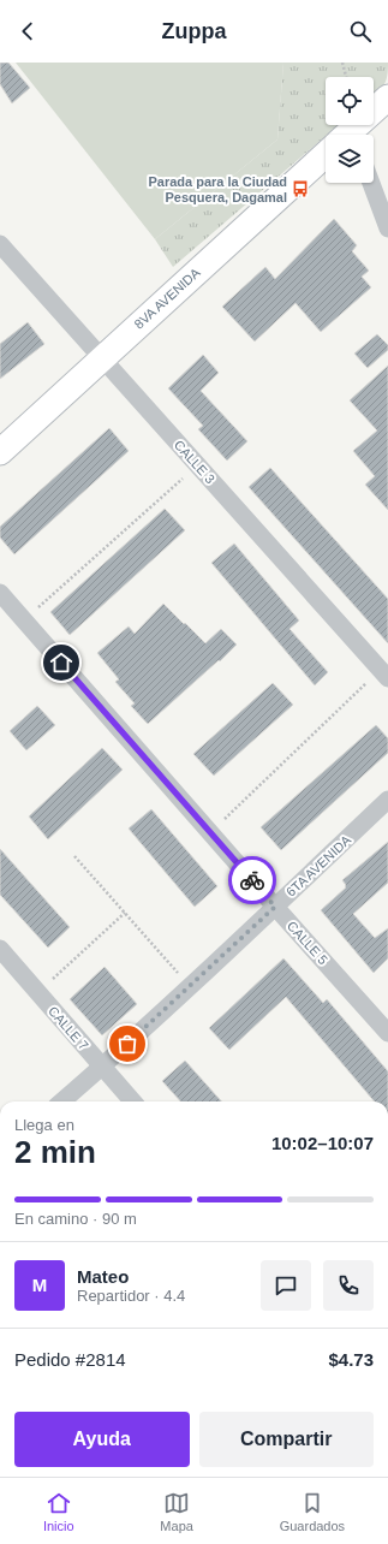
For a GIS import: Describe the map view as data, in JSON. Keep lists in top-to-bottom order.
{
  "streets": {
    "street": [
      "8VA AVENIDA",
      "CALLE 3",
      "6TA AVENIDA",
      "CALLE 5",
      "CALLE 7"
    ]
  },
  "crossings": [
    ["8VA AVENIDA", "CALLE 3"],
    ["6TA AVENIDA", "CALLE 5"],
    ["6TA AVENIDA", "CALLE 7"]
  ],
  "places": {
    "bus stop": ["Parada para la Ciudad Pesquera, Dagamal"]
  },
  "page": {
    "header": "Zuppa",
    "heading": ["2 min", "Llega en", "10:02–10:07"],
    "panel": [
      "Mateo",
      "Repartidor · 4.4",
      "Pedido #2814",
      "$4.73"
    ],
    "bar": "En camino · 90 m",
    "round": "M",
    "buttons": ["Ayuda", "Compartir"],
    "tabs": ["Inicio", "Mapa", "Guardados"]
  }
}
